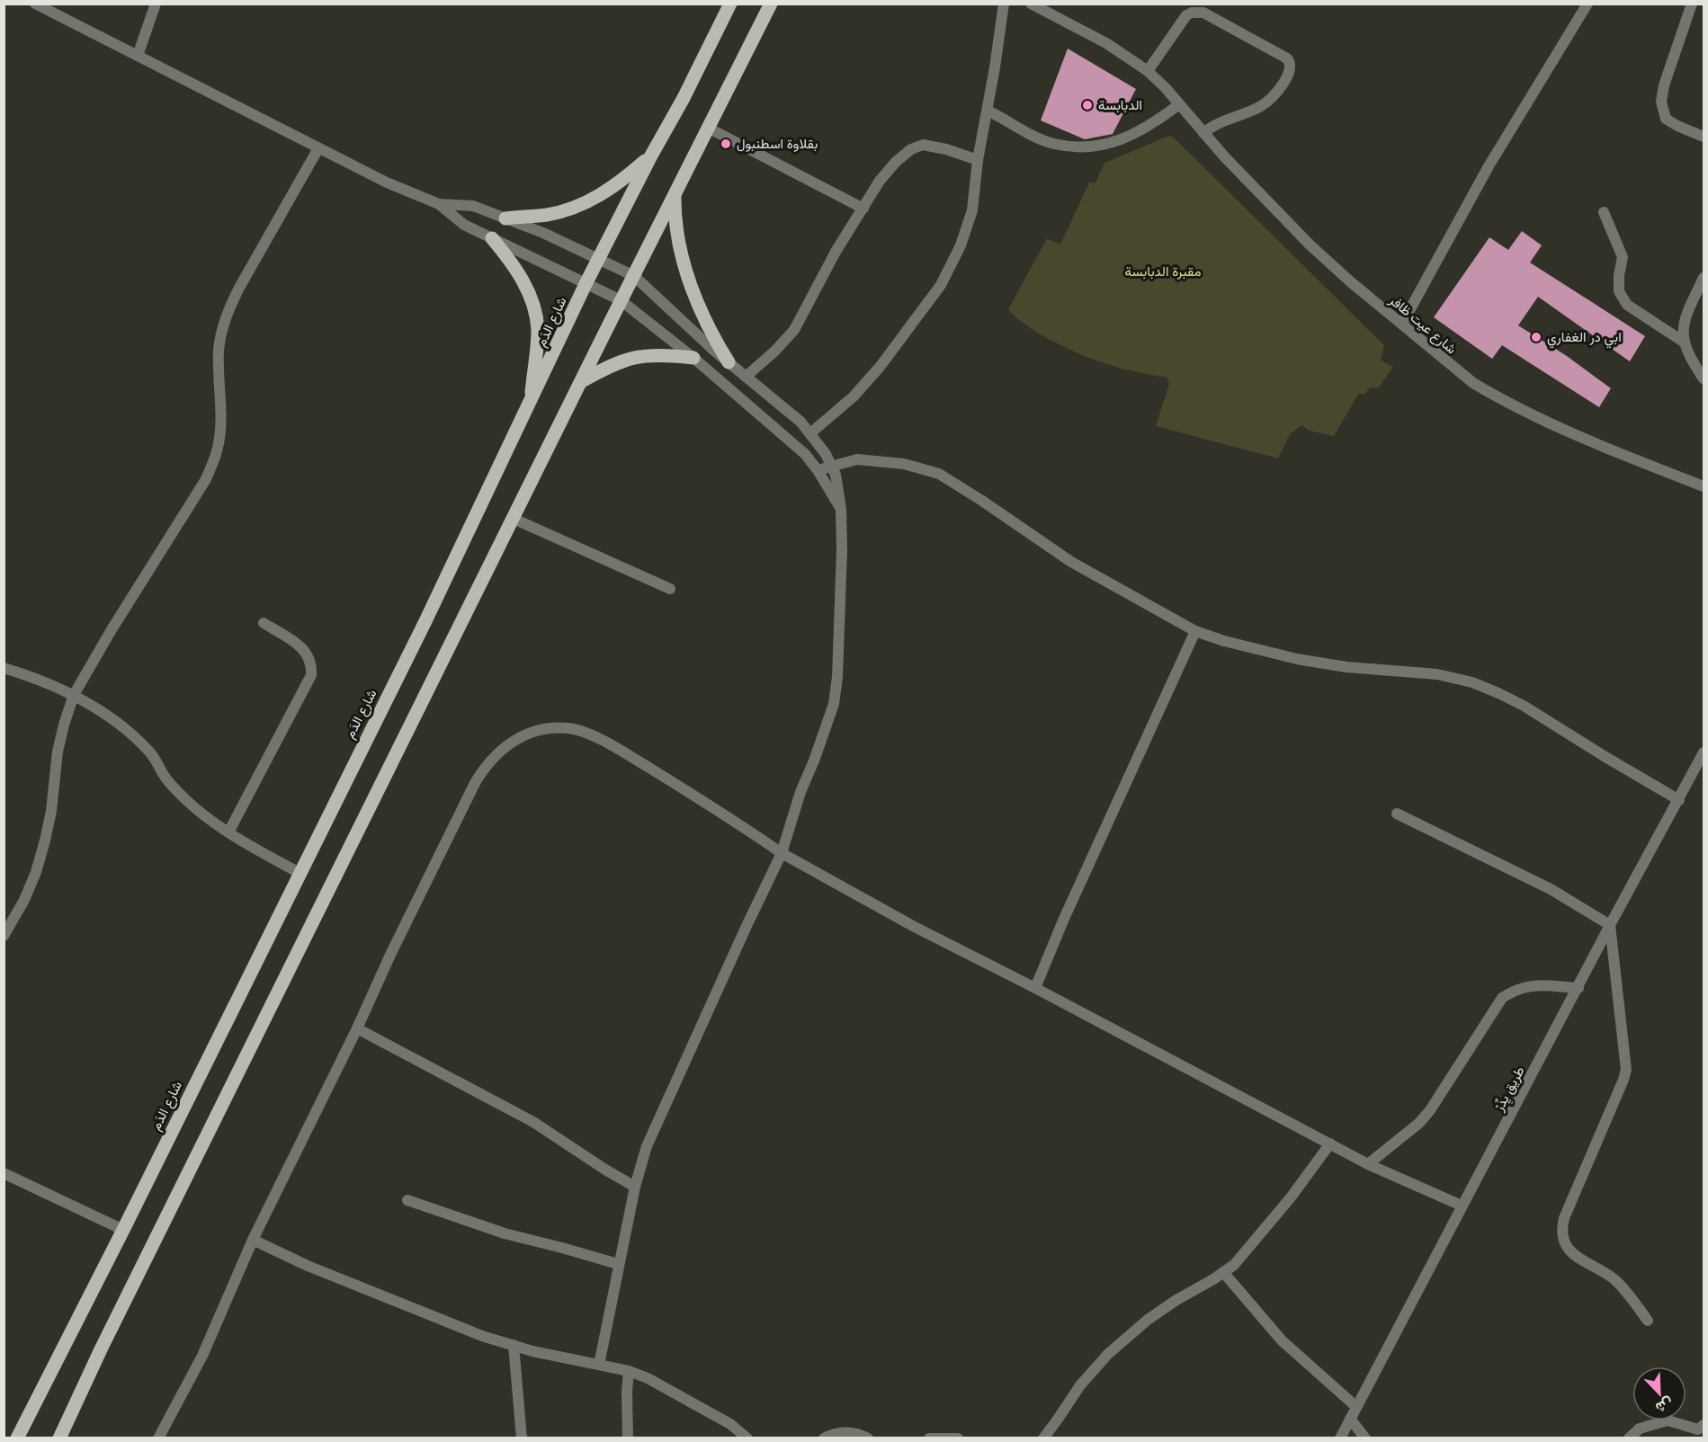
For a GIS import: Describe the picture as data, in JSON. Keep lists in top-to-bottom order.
{
  "streets": {
    "main road": ["شارع الدَم"],
    "street": ["شارع عيت ظافر", "طريق يِدِّرْ"]
  },
  "parks": ["مقبرة الدبابسة"],
  "places": ["الدبابسة", "بقلاوة اسطنبول", "ابي در الغفاري"],
  "north": "bottom right"
}
